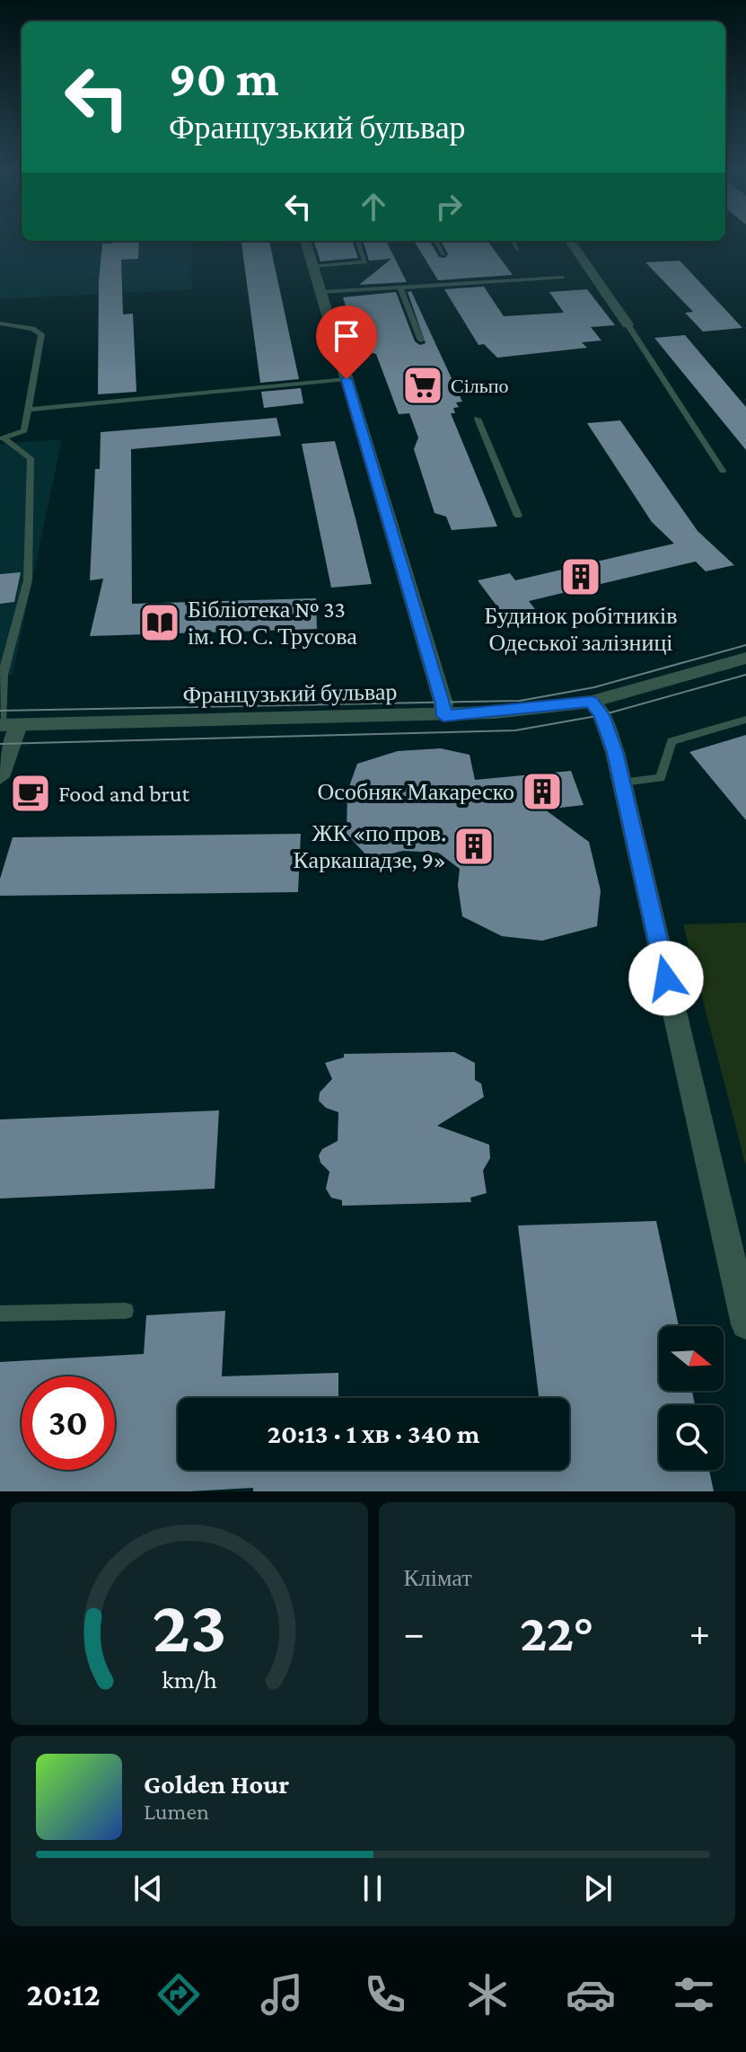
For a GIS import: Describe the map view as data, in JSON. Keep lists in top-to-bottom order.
{
  "streets": {
    "street": ["Французький бульвар"]
  },
  "places": {
    "supermarket": ["Сільпо"],
    "building": ["Будинок робітників Одеської залізниці", "Особняк Макареско", "ЖК «по пров. Каркашадзе, 9»"],
    "library": ["Бібліотека № 33 ім. Ю. С. Трусова"],
    "cafe": ["Food and brut"]
  },
  "north": "right",
  "page": {
    "turn": ["90 m", "Французький бульвар"],
    "limit": "30",
    "trip": "20:13 · 1 хв · 340 m",
    "tile": "Клімат",
    "heat": ["−", "22°", "+"],
    "song": ["Golden Hour", "Lumen"],
    "tabs": "20:12",
    "gauge": ["23", "km/h"]
  }
}
